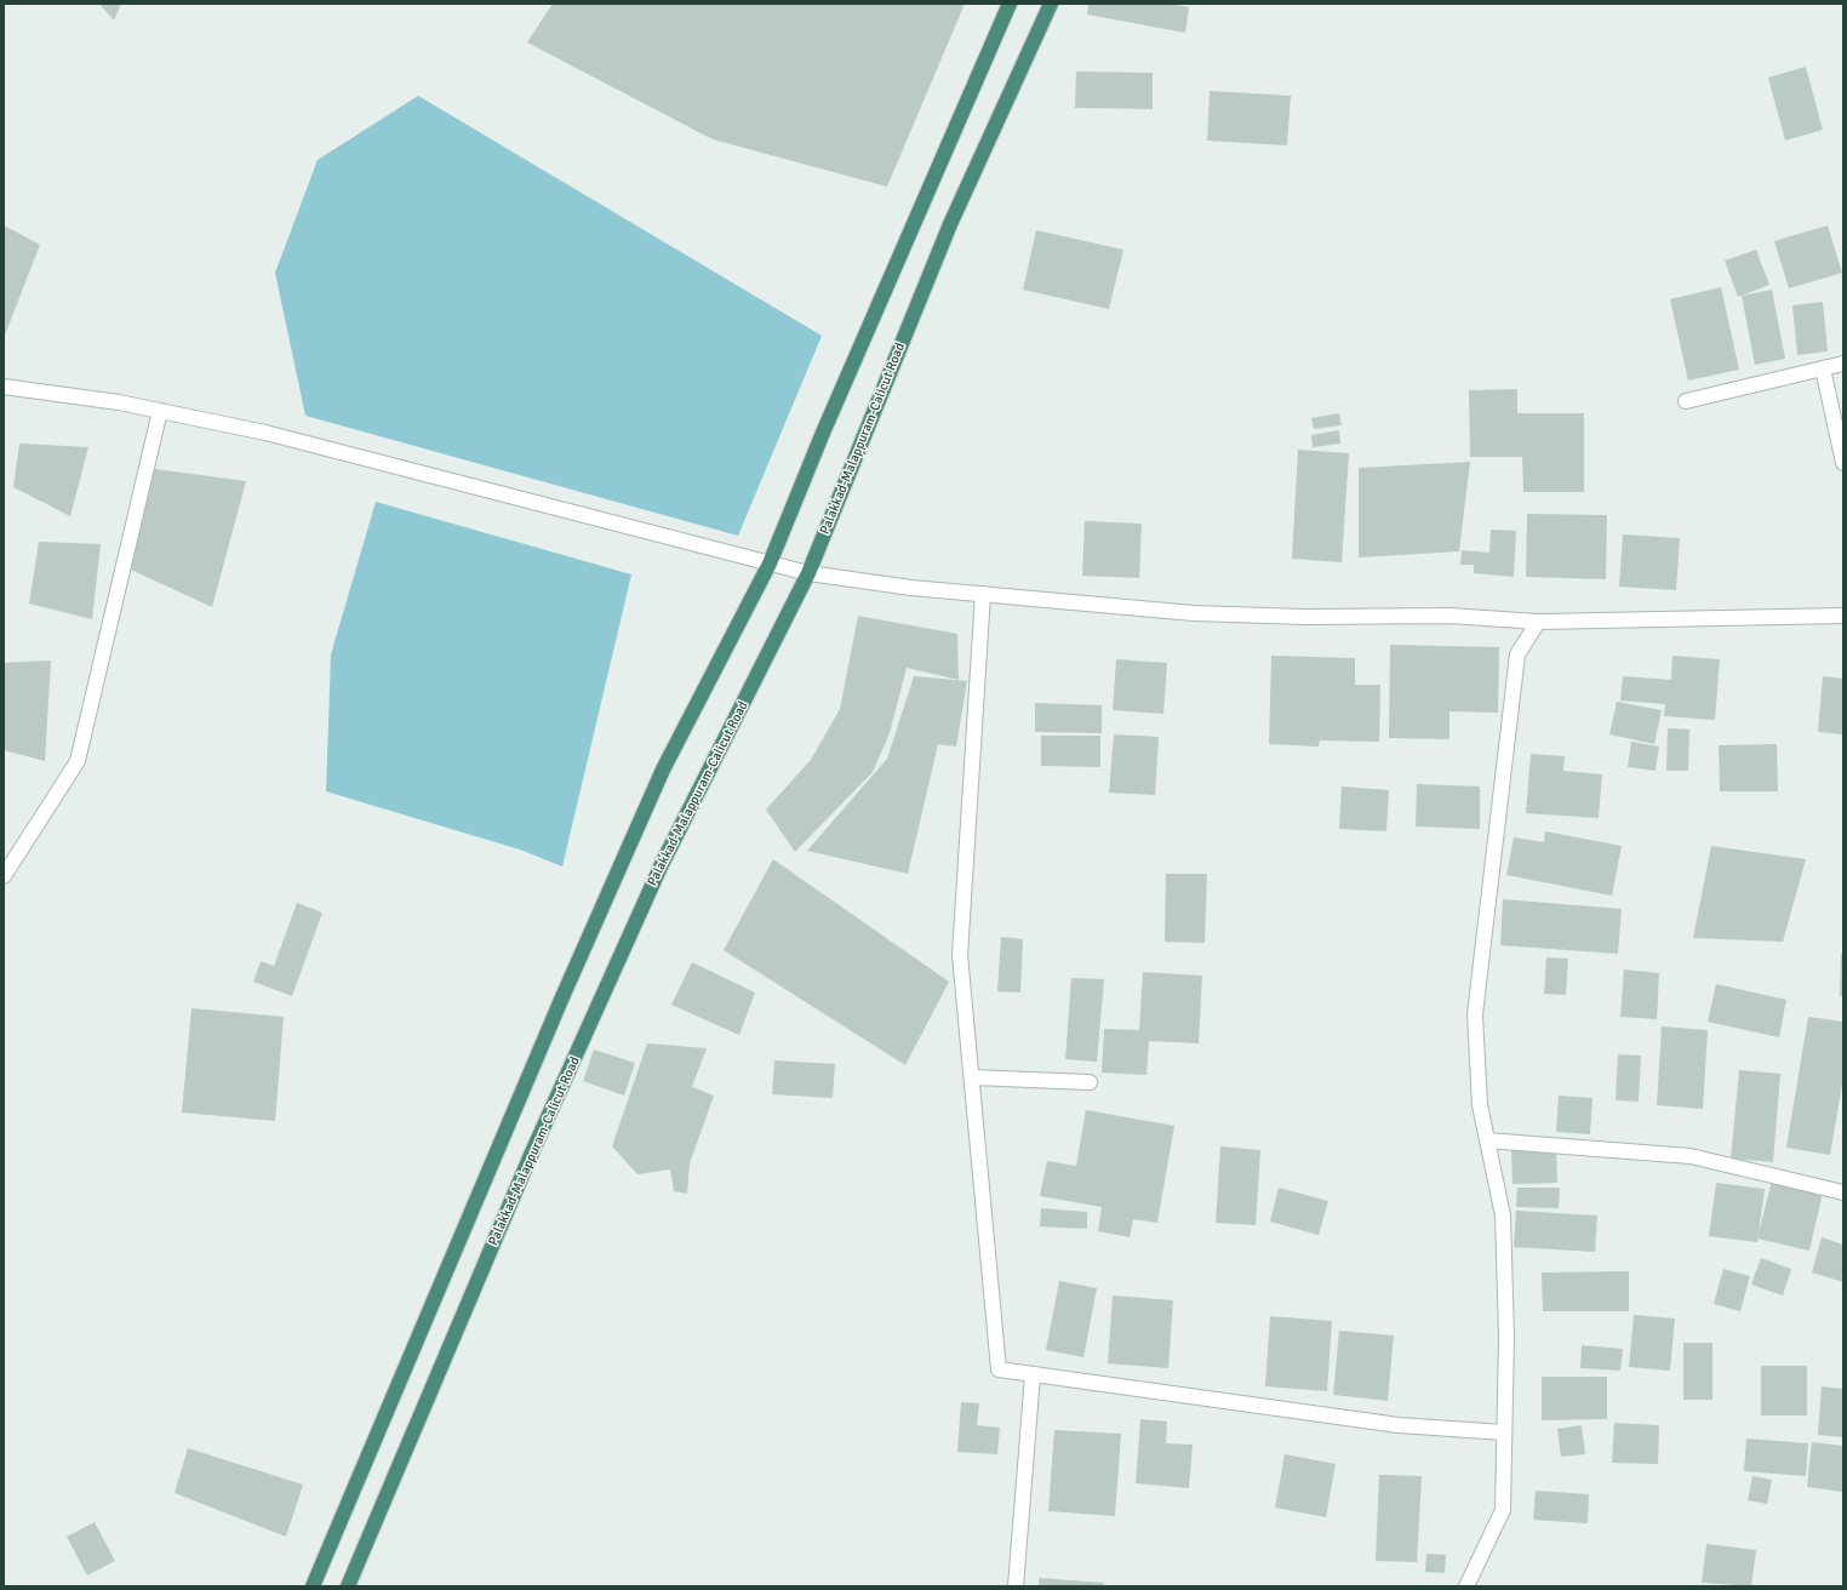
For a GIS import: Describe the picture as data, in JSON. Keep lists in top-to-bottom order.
{
  "streets": {
    "highway": ["Palakkad-Malappuram-Calicut Road"]
  }
}
